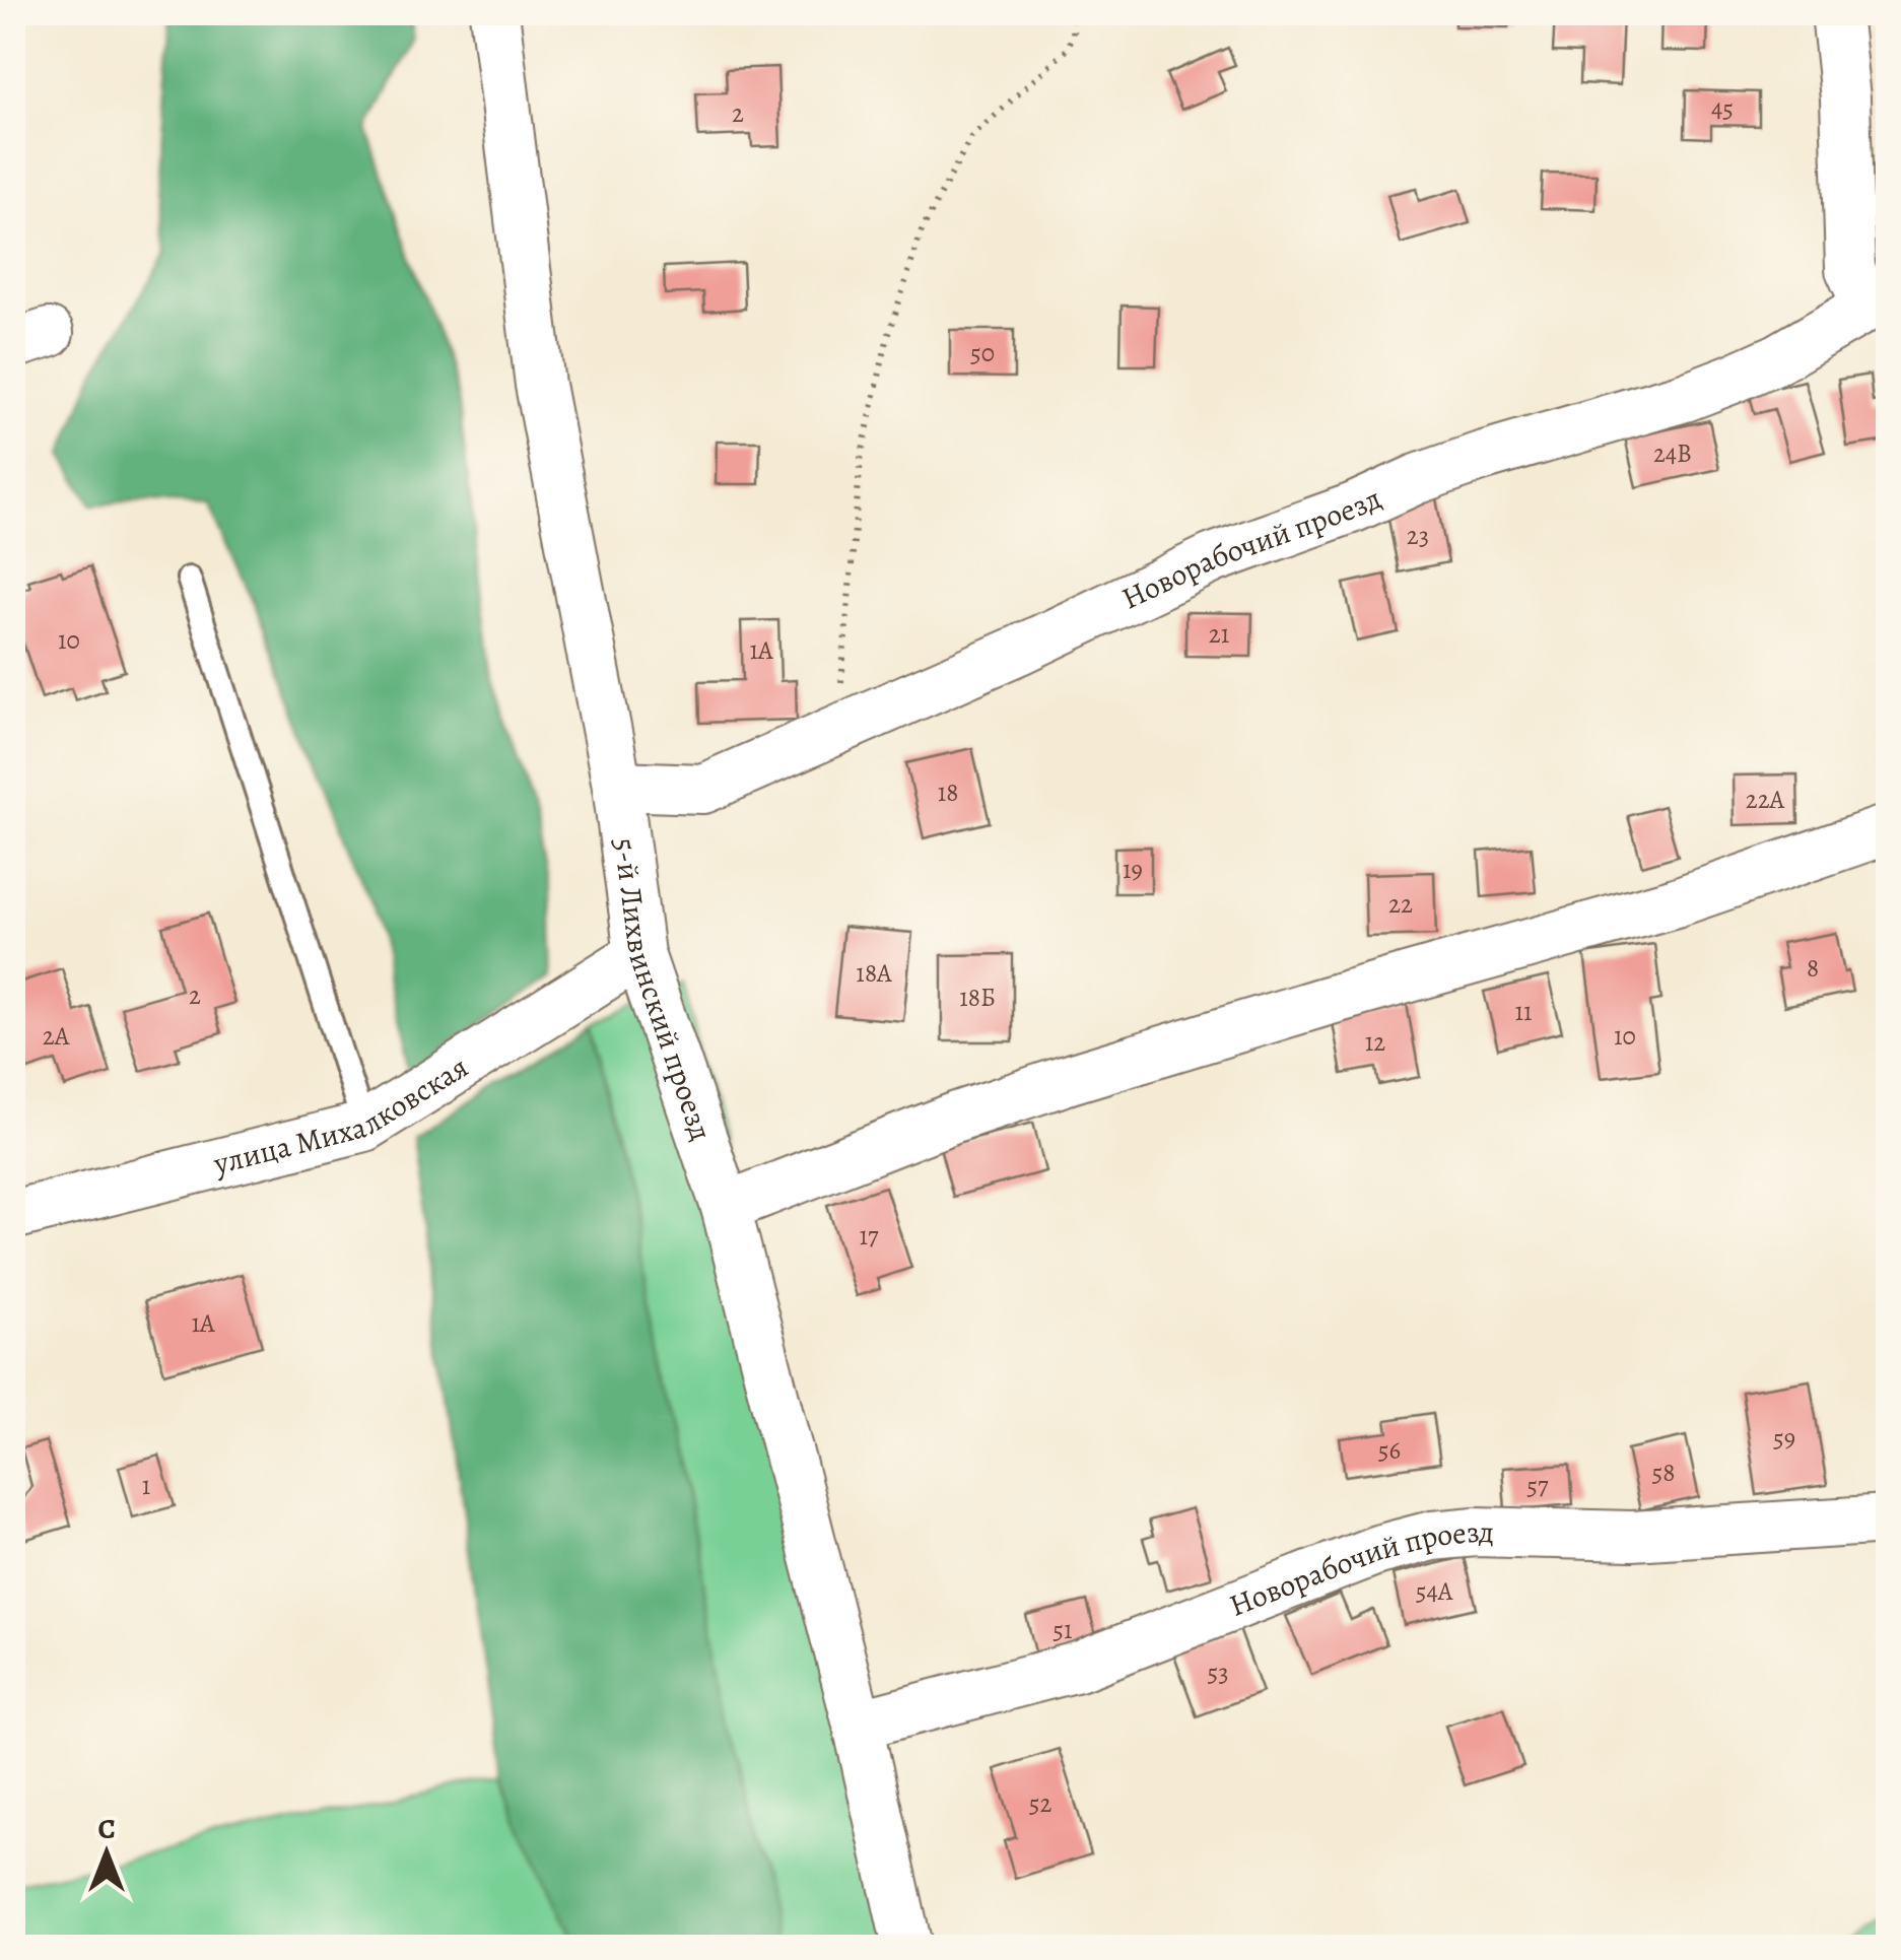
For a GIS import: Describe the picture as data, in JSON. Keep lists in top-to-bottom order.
{
  "streets": {
    "street": ["Новорабочий проезд", "5-й Лихвинский проезд", "улица Михалковская"]
  },
  "crossings": [
    ["Новорабочий проезд", "5-й Лихвинский проезд"],
    ["5-й Лихвинский проезд", "улица Михалковская"]
  ],
  "house_numbers": [
    "45",
    "2",
    "50",
    "24В",
    "23",
    "21",
    "10",
    "1А",
    "18",
    "22А",
    "19",
    "22",
    "8",
    "18А",
    "2",
    "18Б",
    "11",
    "2А",
    "10",
    "12",
    "17",
    "1А",
    "59",
    "56",
    "58",
    "1",
    "57",
    "54А",
    "51",
    "53",
    "52"
  ],
  "north": "top"
}
